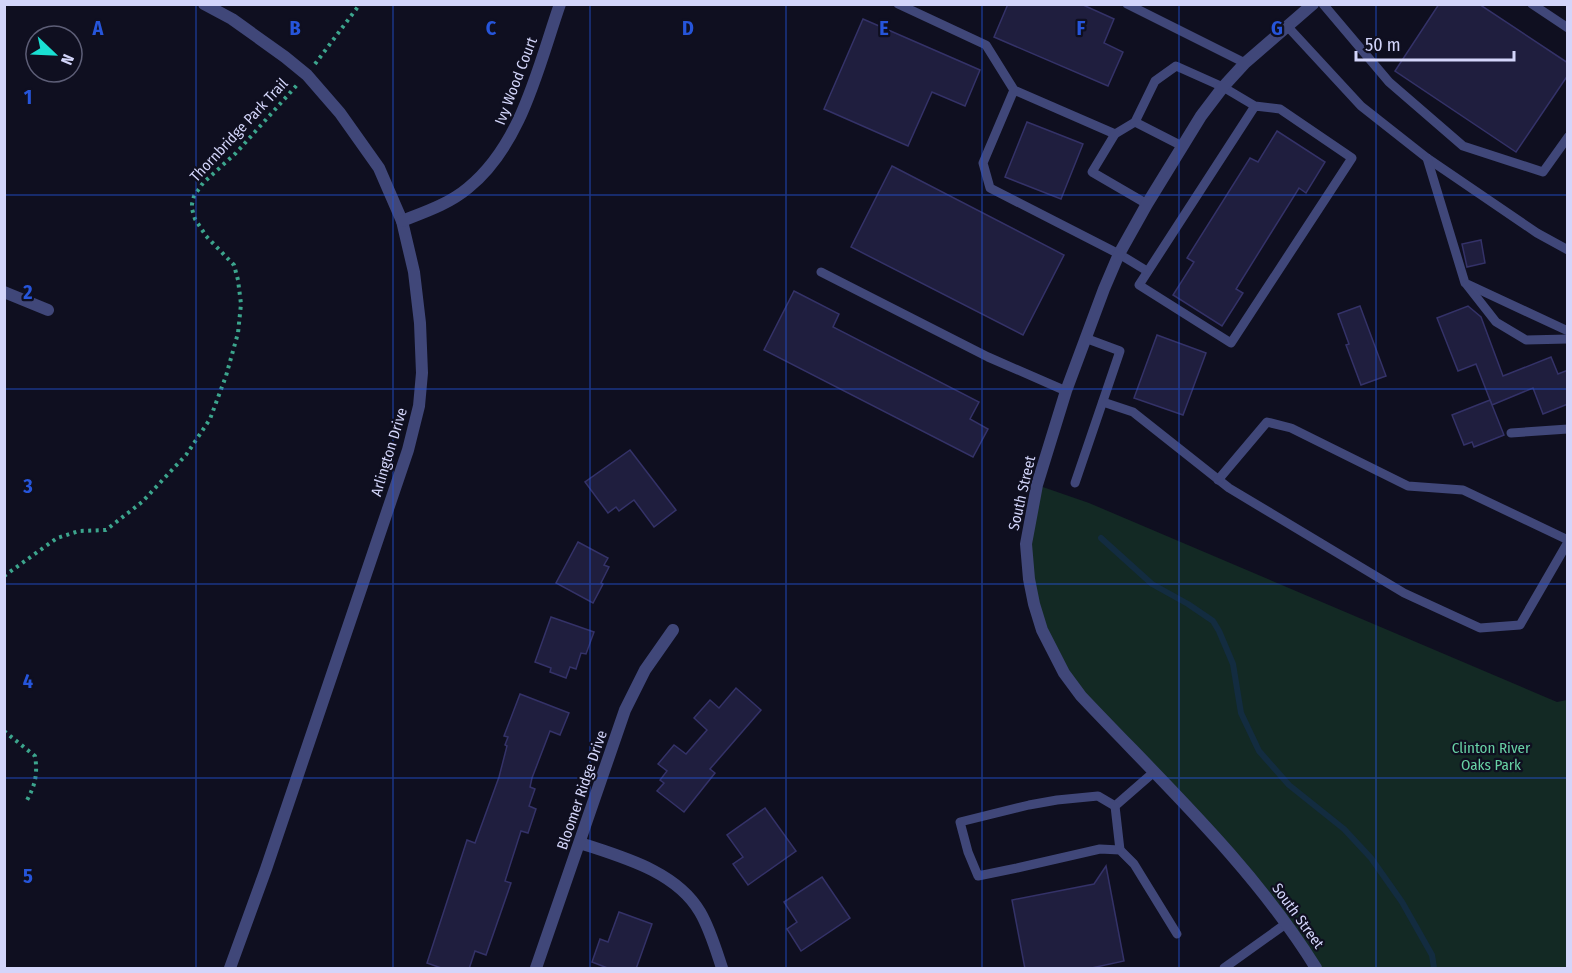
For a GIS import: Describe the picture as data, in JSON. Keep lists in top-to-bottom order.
{
  "streets": {
    "street": [
      "Ivy Wood Court",
      "Arlington Drive",
      "South Street",
      "Bloomer Ridge Drive"
    ],
    "path": ["Thornbridge Park Trail"]
  },
  "crossings": [
    ["Ivy Wood Court", "Arlington Drive"],
    ["Thornbridge Park Trail", "Arlington Drive"]
  ],
  "parks": ["Clinton River Oaks Park"],
  "scale_bar": "50 m",
  "north": "bottom right",
  "grid": {
    "columns": [
      "A",
      "B",
      "C",
      "D",
      "E",
      "F",
      "G"
    ],
    "rows": [
      "1",
      "2",
      "3",
      "4",
      "5"
    ]
  }
}
